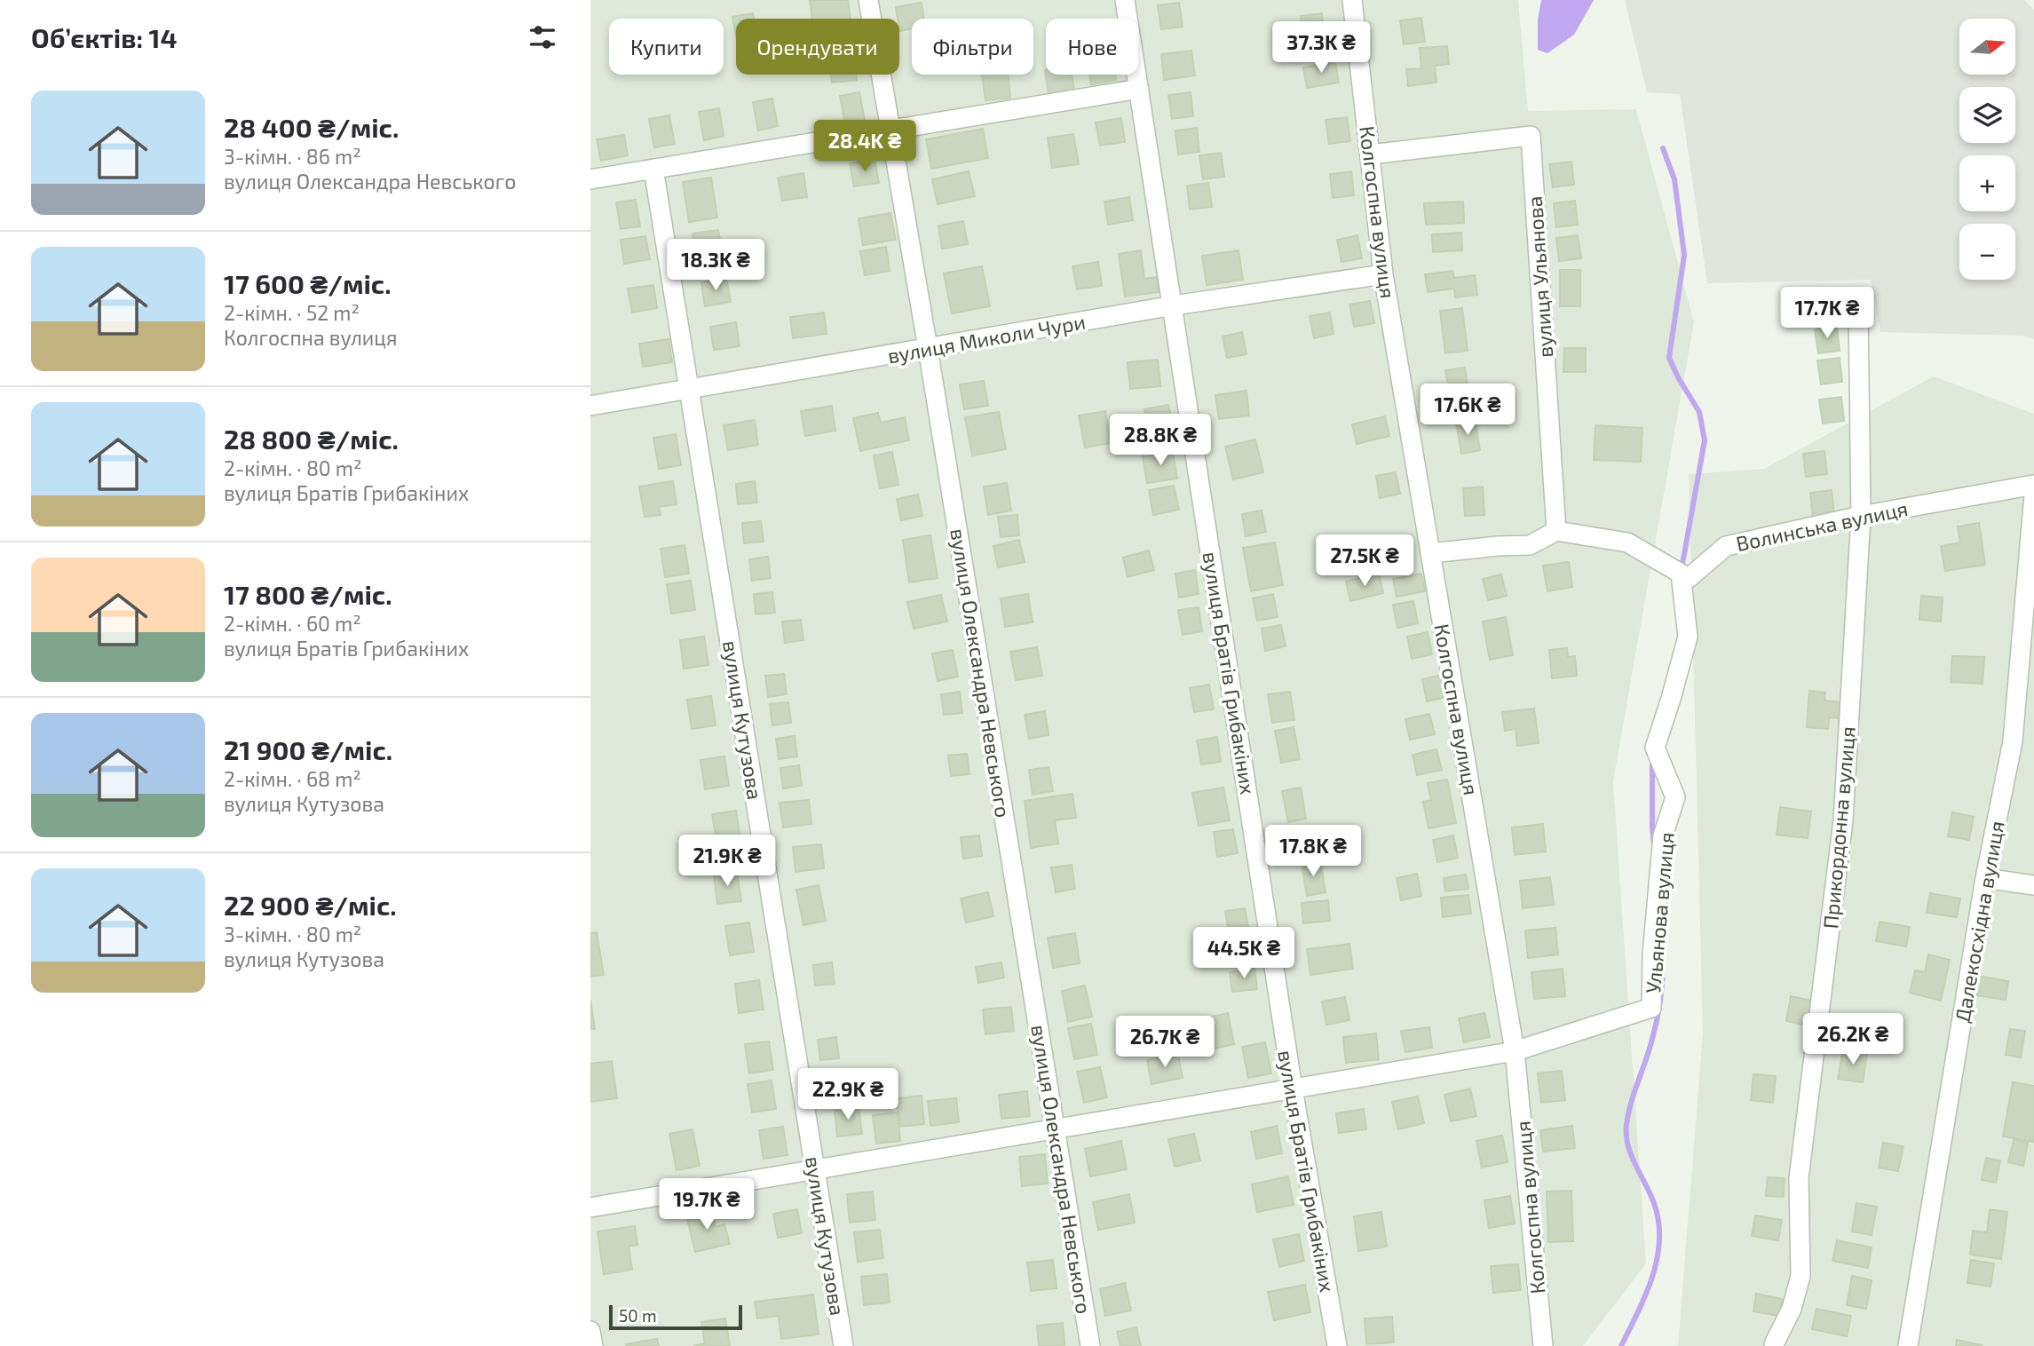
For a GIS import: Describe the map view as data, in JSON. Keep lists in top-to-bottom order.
{
  "streets": {
    "street": [
      "Колгоспна вулиця",
      "вулиця Ульянова",
      "вулиця Миколи Чури",
      "Волинська вулиця",
      "вулиця Олександра Невського",
      "вулиця Братів Грибакіних",
      "вулиця Кутузова",
      "Прикордонна вулиця",
      "Ульянова вулиця",
      "Далекосхідна вулиця"
    ]
  },
  "crossings": [
    ["Колгоспна вулиця", "вулиця Ульянова"],
    ["Колгоспна вулиця", "вулиця Миколи Чури"],
    ["Колгоспна вулиця", "Ульянова вулиця"],
    ["вулиця Миколи Чури", "вулиця Олександра Невського"],
    ["вулиця Миколи Чури", "вулиця Братів Грибакіних"],
    ["вулиця Миколи Чури", "вулиця Кутузова"],
    ["Волинська вулиця", "Прикордонна вулиця"],
    ["Волинська вулиця", "Ульянова вулиця"]
  ],
  "scale_bar": "50 m",
  "north": "right",
  "page": {
    "heading": "Об’єктів: 14",
    "map_buttons": ["+", "−"],
    "chip": [
      "Купити",
      "Орендувати",
      "Фільтри",
      "Нове"
    ],
    "price": [
      "37.3K ₴",
      "28.4K ₴",
      "18.3K ₴",
      "17.7K ₴",
      "17.6K ₴",
      "28.8K ₴",
      "27.5K ₴",
      "17.8K ₴",
      "21.9K ₴",
      "44.5K ₴",
      "26.2K ₴",
      "26.7K ₴",
      "22.9K ₴",
      "19.7K ₴"
    ],
    "list": [
      {
        "name": "28 400 ₴/міс.",
        "note": "3-кімн. · 86 m² · вулиця Олександра Невського"
      },
      {
        "name": "17 600 ₴/міс.",
        "note": "2-кімн. · 52 m² · Колгоспна вулиця"
      },
      {
        "name": "28 800 ₴/міс.",
        "note": "2-кімн. · 80 m² · вулиця Братів Грибакіних"
      },
      {
        "name": "17 800 ₴/міс.",
        "note": "2-кімн. · 60 m² · вулиця Братів Грибакіних"
      },
      {
        "name": "21 900 ₴/міс.",
        "note": "2-кімн. · 68 m² · вулиця Кутузова"
      },
      {
        "name": "22 900 ₴/міс.",
        "note": "3-кімн. · 80 m² · вулиця Кутузова"
      }
    ],
    "scale": "50 m"
  }
}
